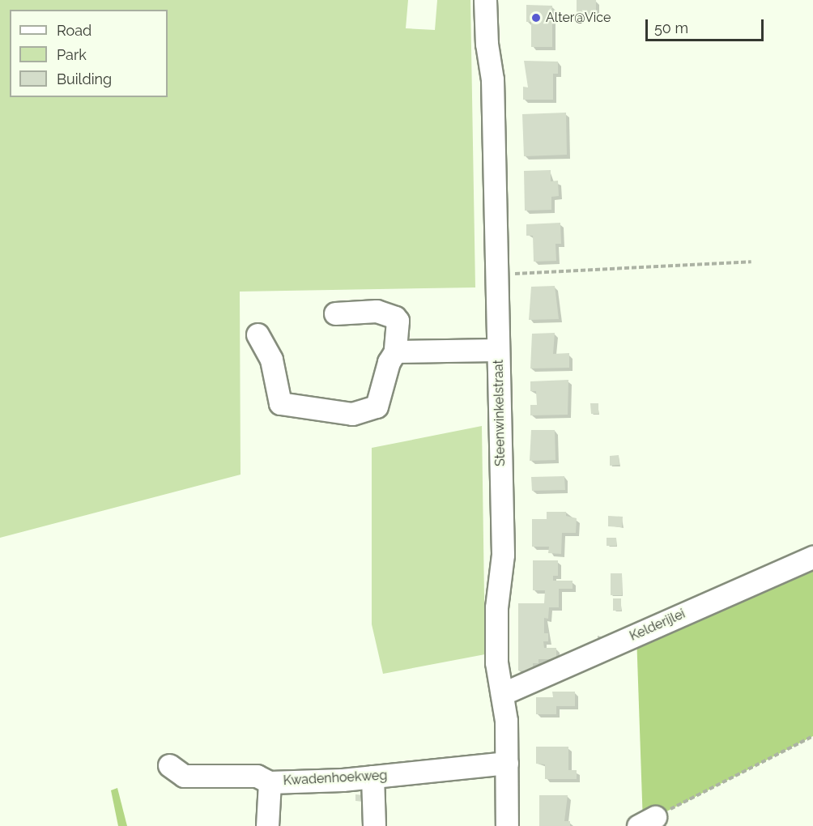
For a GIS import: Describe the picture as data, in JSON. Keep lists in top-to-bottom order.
{
  "streets": {
    "street": ["Steenwinkelstraat", "Kelderijlei", "Kwadenhoekweg"]
  },
  "crossings": [
    ["Steenwinkelstraat", "Kelderijlei"],
    ["Steenwinkelstraat", "Kwadenhoekweg"]
  ],
  "places": ["Alter@Vice"],
  "legend": ["Road", "Park", "Building"],
  "scale_bar": "50 m"
}
